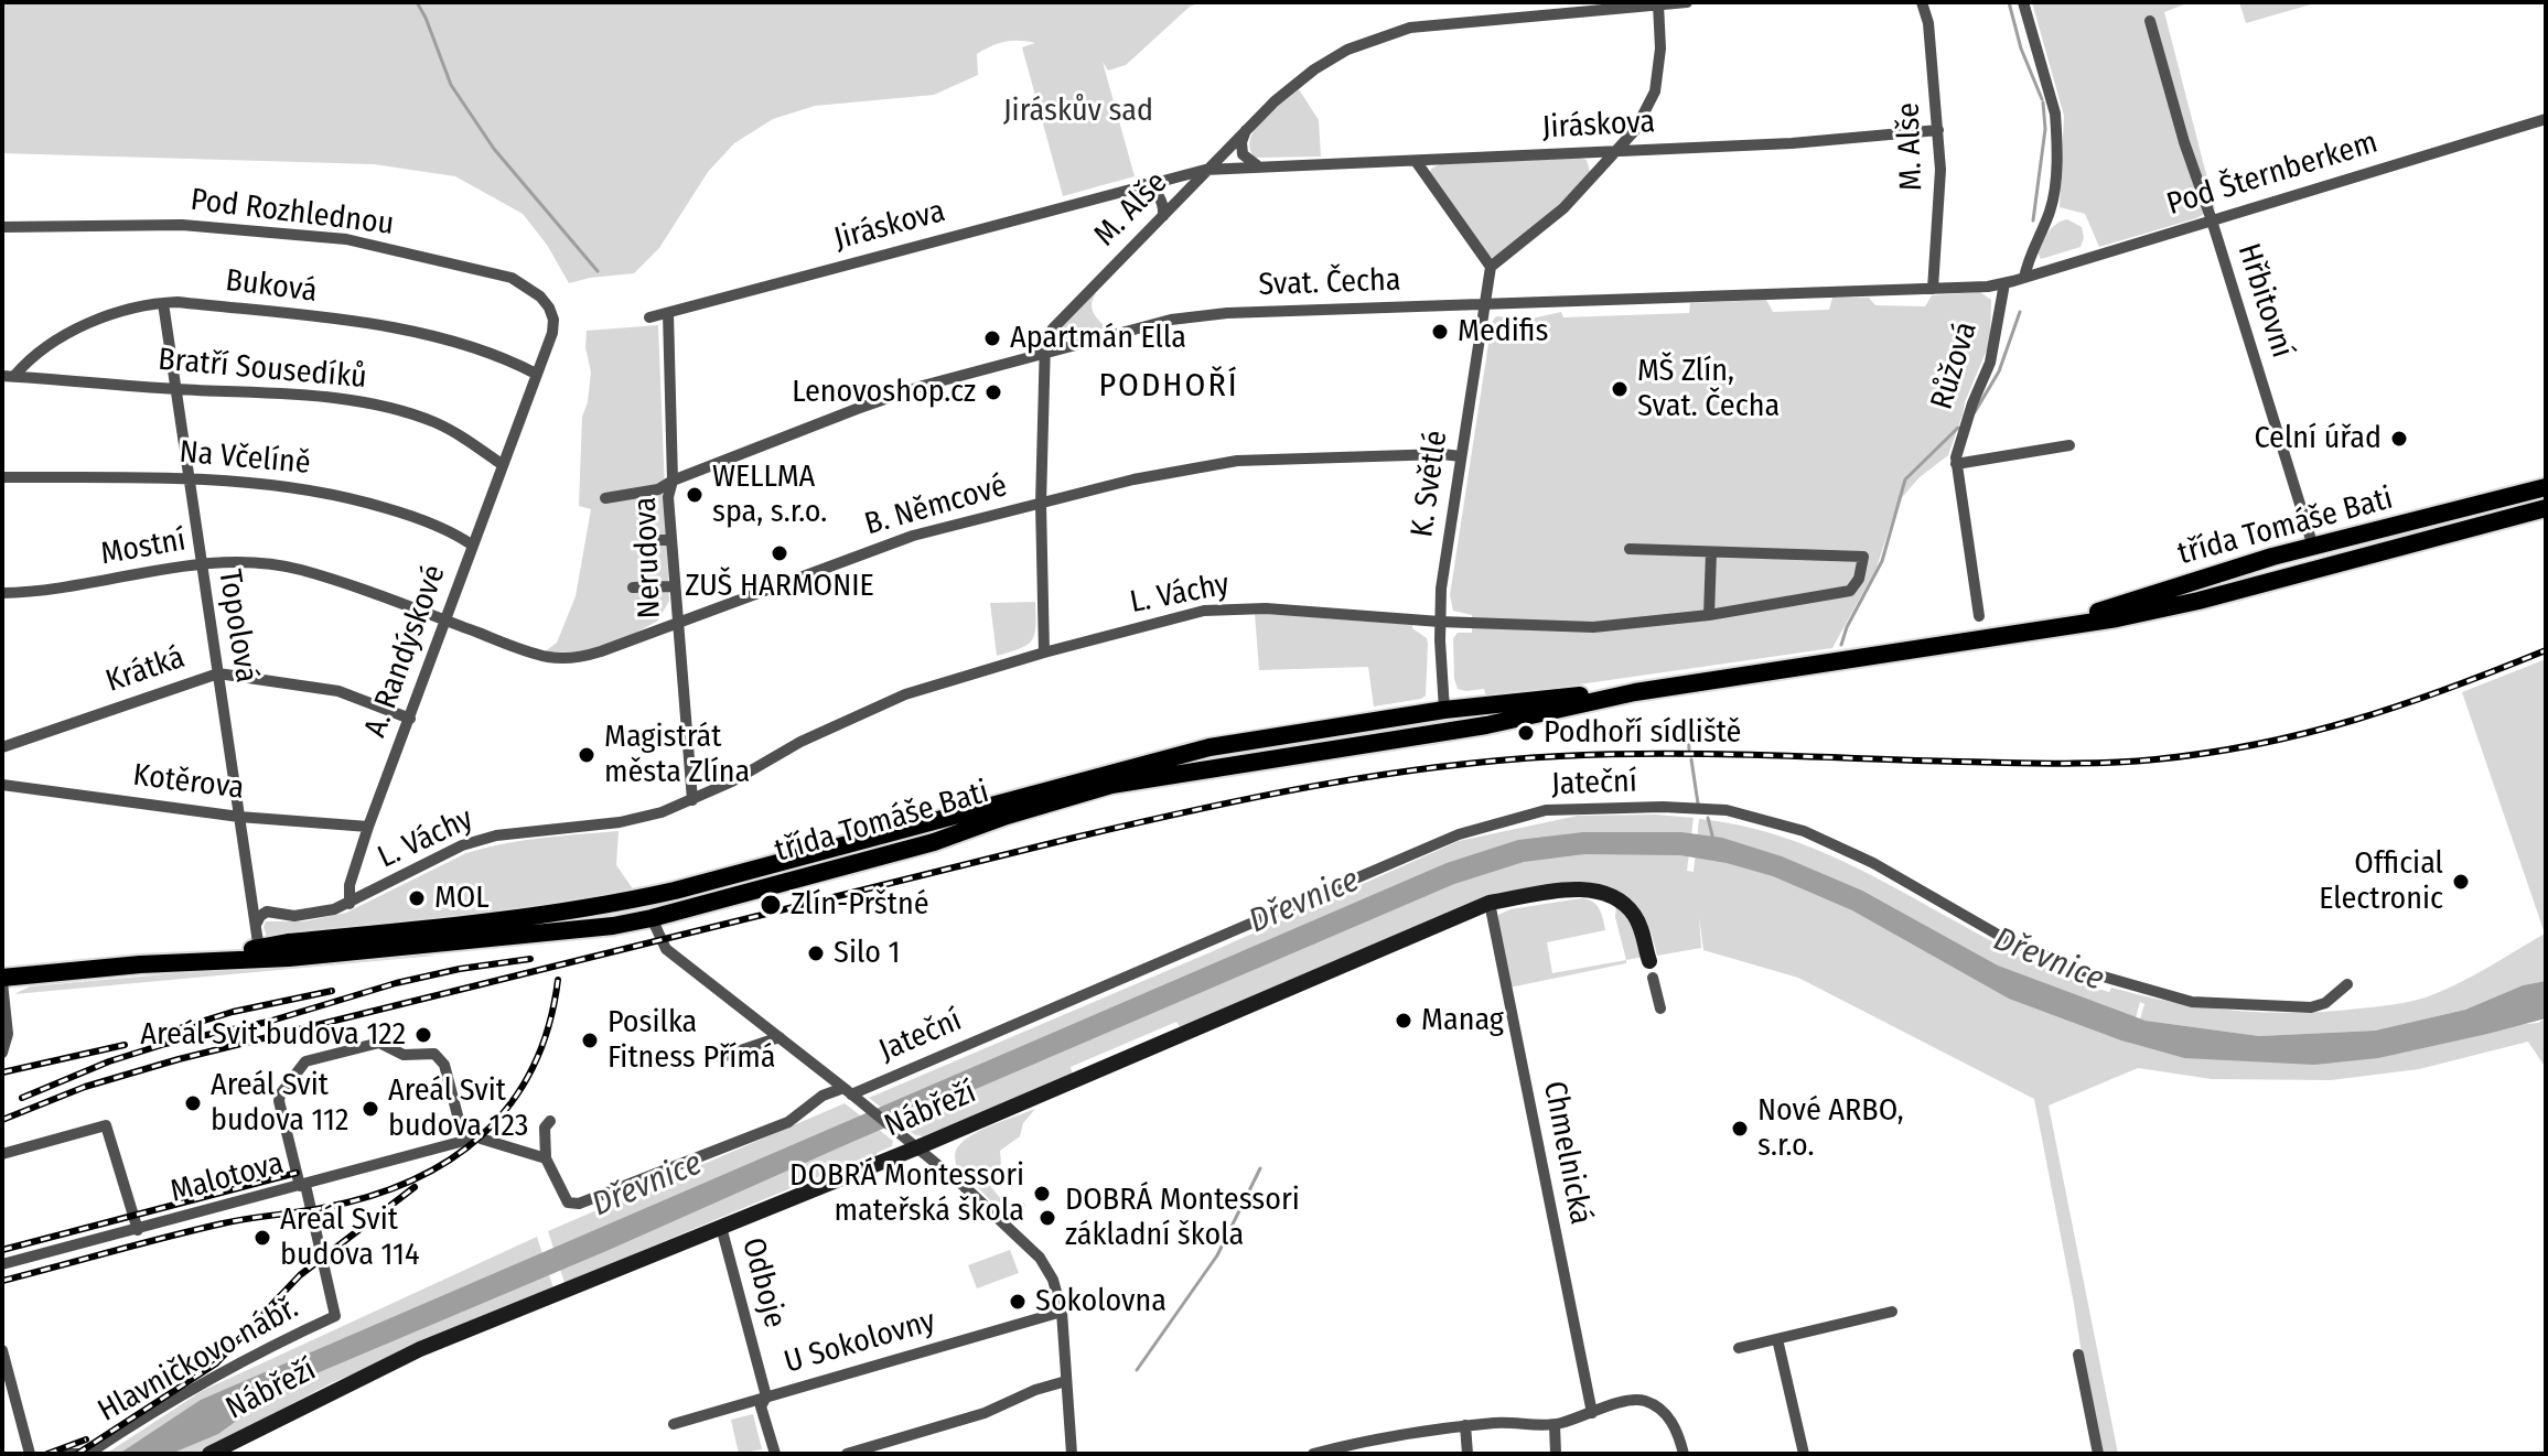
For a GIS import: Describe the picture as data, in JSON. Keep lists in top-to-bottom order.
{
  "streets": {
    "main road": ["třída Tomáše Bati"],
    "street": [
      "Jiráskova",
      "M. Alše",
      "Pod Šternberkem",
      "Pod Rozhlednou",
      "Svat. Čecha",
      "Buková",
      "Hřbitovní",
      "Růžová",
      "Bratří Sousedíků",
      "Na Včelíně",
      "K. Světlé",
      "B. Němcové",
      "Mostní",
      "Nerudova",
      "L. Váchy",
      "Topolová",
      "A. Randýskové",
      "Krátká",
      "Kotěrova",
      "Jateční",
      "Nábřeží",
      "Chmelnická",
      "Malotova",
      "Odboje",
      "U Sokolovny",
      "Hlavničkovo nábř."
    ]
  },
  "crossings": [
    ["Jiráskova", "M. Alše"],
    ["Jiráskova", "Nerudova"],
    ["M. Alše", "Svat. Čecha"],
    ["M. Alše", "B. Němcové"],
    ["M. Alše", "L. Váchy"],
    ["Pod Šternberkem", "Svat. Čecha"],
    ["Pod Šternberkem", "Hřbitovní"],
    ["Pod Šternberkem", "Růžová"],
    ["Pod Rozhlednou", "A. Randýskové"],
    ["Svat. Čecha", "Růžová"],
    ["Svat. Čecha", "K. Světlé"],
    ["Svat. Čecha", "Nerudova"],
    ["Buková", "Bratří Sousedíků"],
    ["Buková", "Topolová"],
    ["Buková", "A. Randýskové"],
    ["Hřbitovní", "třída Tomáše Bati"],
    ["Bratří Sousedíků", "Topolová"],
    ["Bratří Sousedíků", "A. Randýskové"],
    ["Na Včelíně", "Topolová"],
    ["Na Včelíně", "A. Randýskové"],
    ["K. Světlé", "B. Němcové"],
    ["K. Světlé", "třída Tomáše Bati"],
    ["K. Světlé", "L. Váchy"],
    ["B. Němcové", "Mostní"],
    ["B. Němcové", "Nerudova"],
    ["B. Němcové", "A. Randýskové"],
    ["třída Tomáše Bati", "Topolová"],
    ["Mostní", "Topolová"],
    ["Mostní", "A. Randýskové"],
    ["Nerudova", "L. Váchy"],
    ["L. Váchy", "A. Randýskové"],
    ["Topolová", "Krátká"],
    ["Topolová", "Kotěrova"],
    ["A. Randýskové", "Krátká"],
    ["A. Randýskové", "Kotěrova"],
    ["Nábřeží", "Chmelnická"],
    ["Nábřeží", "Odboje"],
    ["Malotova", "Hlavničkovo nábř."],
    ["Odboje", "U Sokolovny"]
  ],
  "districts": ["PODHOŘÍ"],
  "water": ["Dřevnice"],
  "parks": ["Jiráskův sad"],
  "places": [
    "Medifis",
    "Apartmán Ella",
    "MŠ Zlín, Svat. Čecha",
    "Lenovoshop.cz",
    "Celní úřad",
    "WELLMA spa, s.r.o.",
    "ZUŠ HARMONIE",
    "Podhoří sídliště",
    "Magistrát města Zlína",
    "Official Electronic",
    "MOL",
    "Zlín-Prštné",
    "Silo 1",
    "Manag",
    "Areál Svit budova 122",
    "Posilka Fitness Přímá",
    "Areál Svit budova 112",
    "Areál Svit budova 123",
    "Nové ARBO, s.r.o.",
    "DOBRÁ Montessori mateřská škola",
    "DOBRÁ Montessori základní škola",
    "Areál Svit budova 114",
    "Sokolovna"
  ]
}
